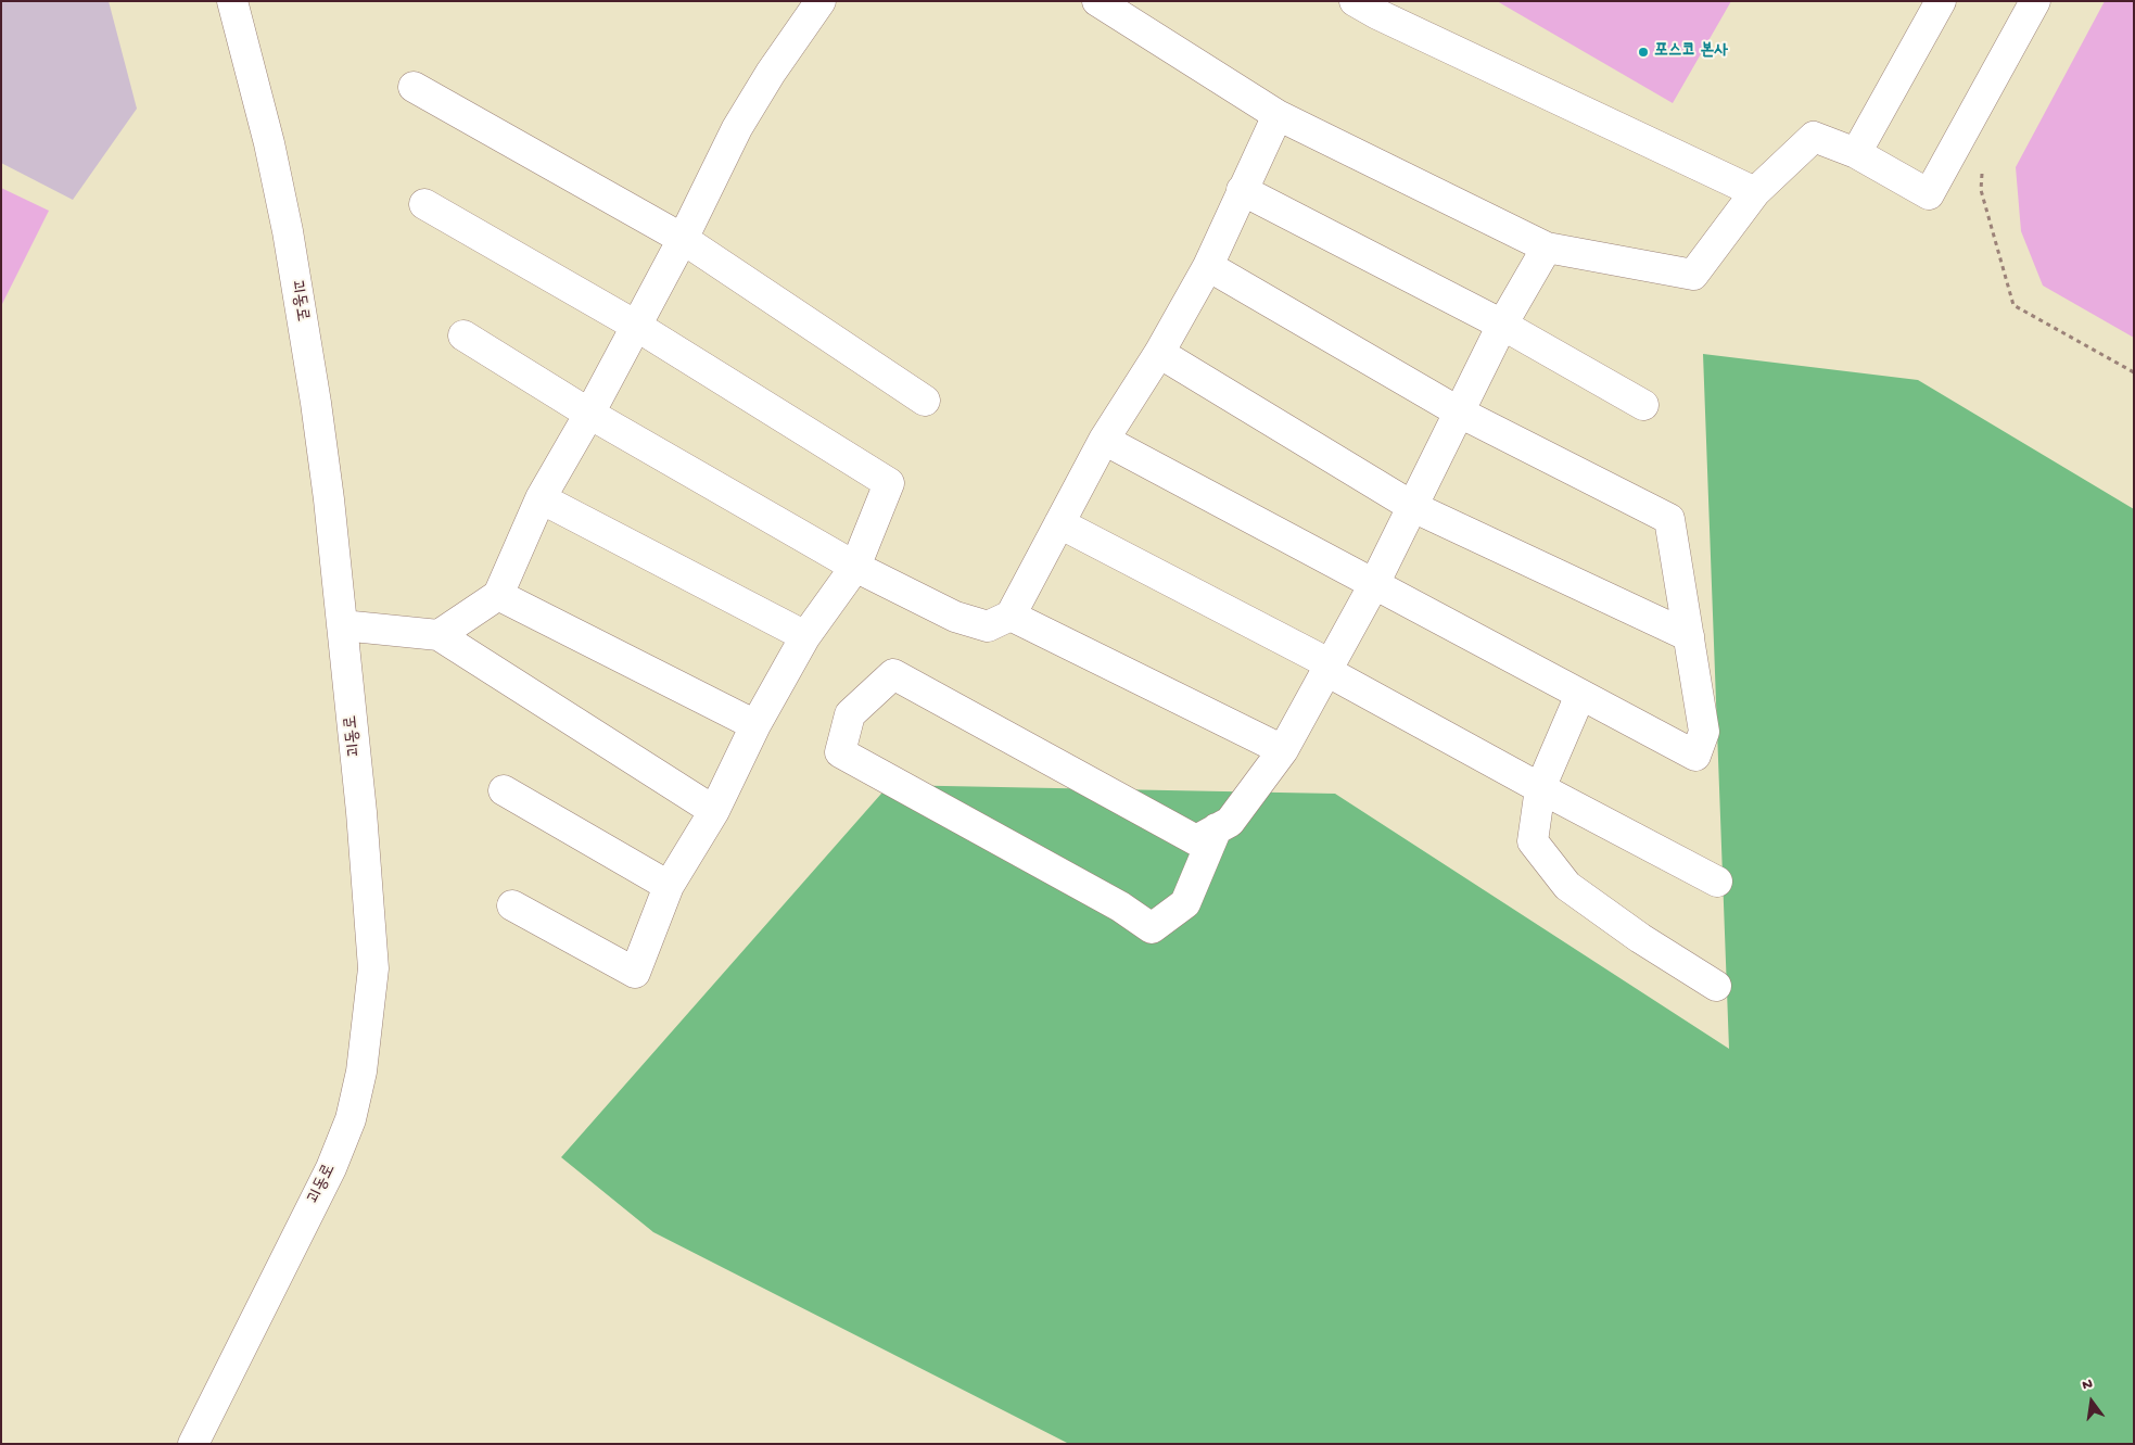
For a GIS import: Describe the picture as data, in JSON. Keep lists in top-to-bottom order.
{
  "streets": {
    "street": ["괴동로"]
  },
  "places": ["포스코 본사"],
  "north": "top"
}
